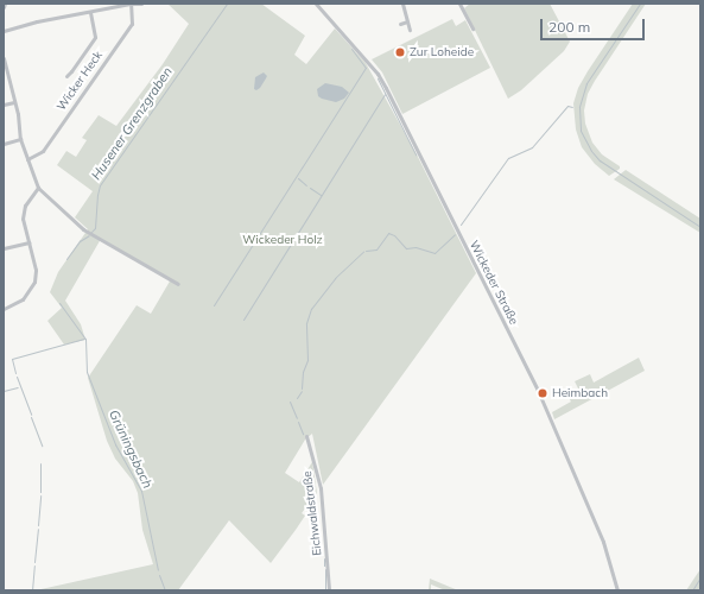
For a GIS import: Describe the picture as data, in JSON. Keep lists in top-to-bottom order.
{
  "streets": {
    "street": ["Wicker Heck", "Wickeder Straße", "Eichwaldstraße"]
  },
  "water": ["Husener Grenzgraben", "Grüningsbach"],
  "parks": ["Wickeder Holz"],
  "places": ["Zur Loheide", "Heimbach"],
  "scale_bar": "200 m"
}
